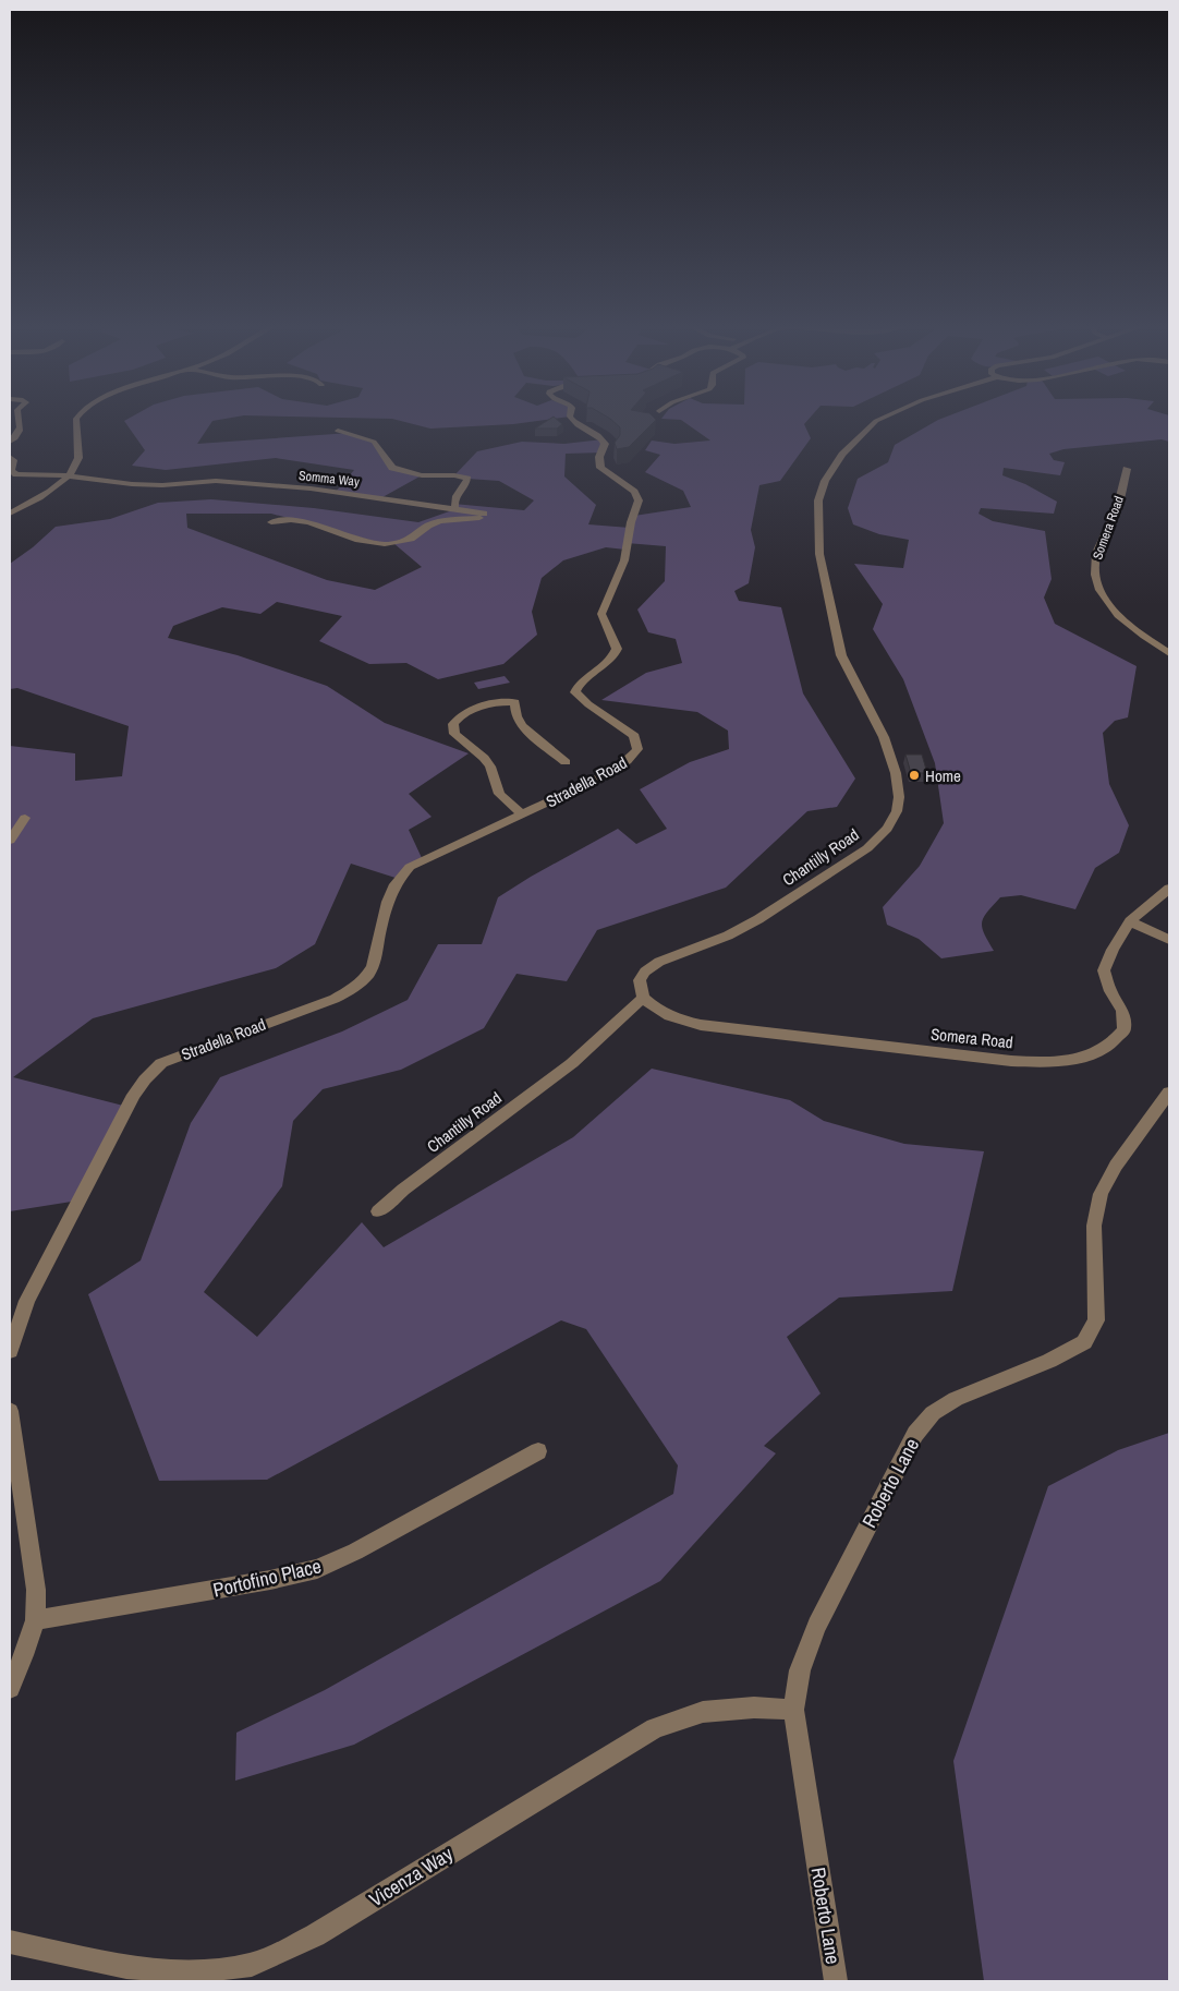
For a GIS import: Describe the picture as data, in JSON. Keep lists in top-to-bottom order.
{
  "streets": {
    "street": [
      "Somma Way",
      "Somera Road",
      "Stradella Road",
      "Chantilly Road",
      "Roberto Lane",
      "Portofino Place",
      "Vicenza Way"
    ]
  },
  "crossings": [
    ["Somera Road", "Chantilly Road"],
    ["Roberto Lane", "Vicenza Way"]
  ],
  "places": ["Home"]
}
